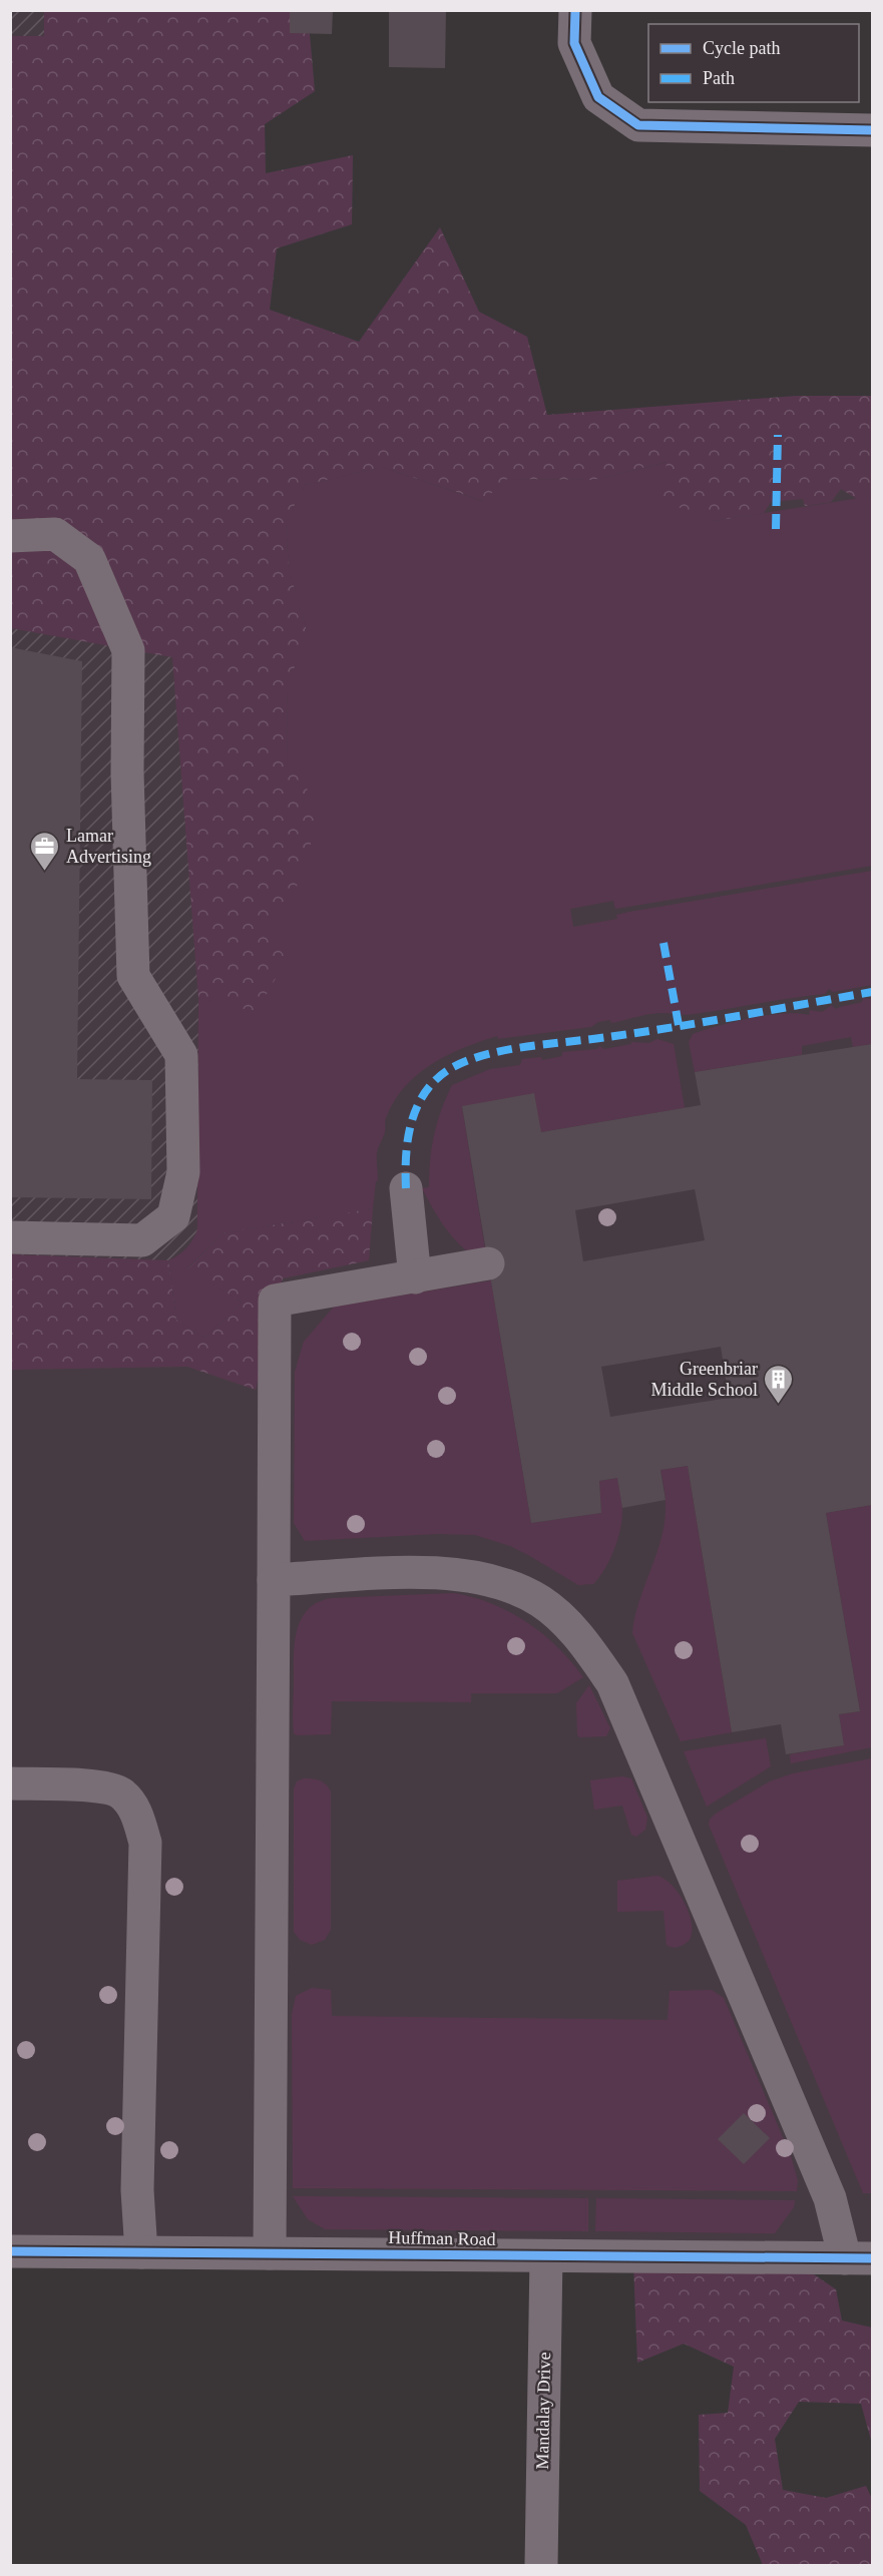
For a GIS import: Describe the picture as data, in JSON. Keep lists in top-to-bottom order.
{
  "streets": {
    "street": ["Huffman Road", "Mandalay Drive"]
  },
  "crossings": [
    ["Huffman Road", "Mandalay Drive"]
  ],
  "places": {
    "office": ["Lamar Advertising"],
    "building": ["Greenbriar Middle School"]
  },
  "legend": ["Cycle path", "Path"]
}
